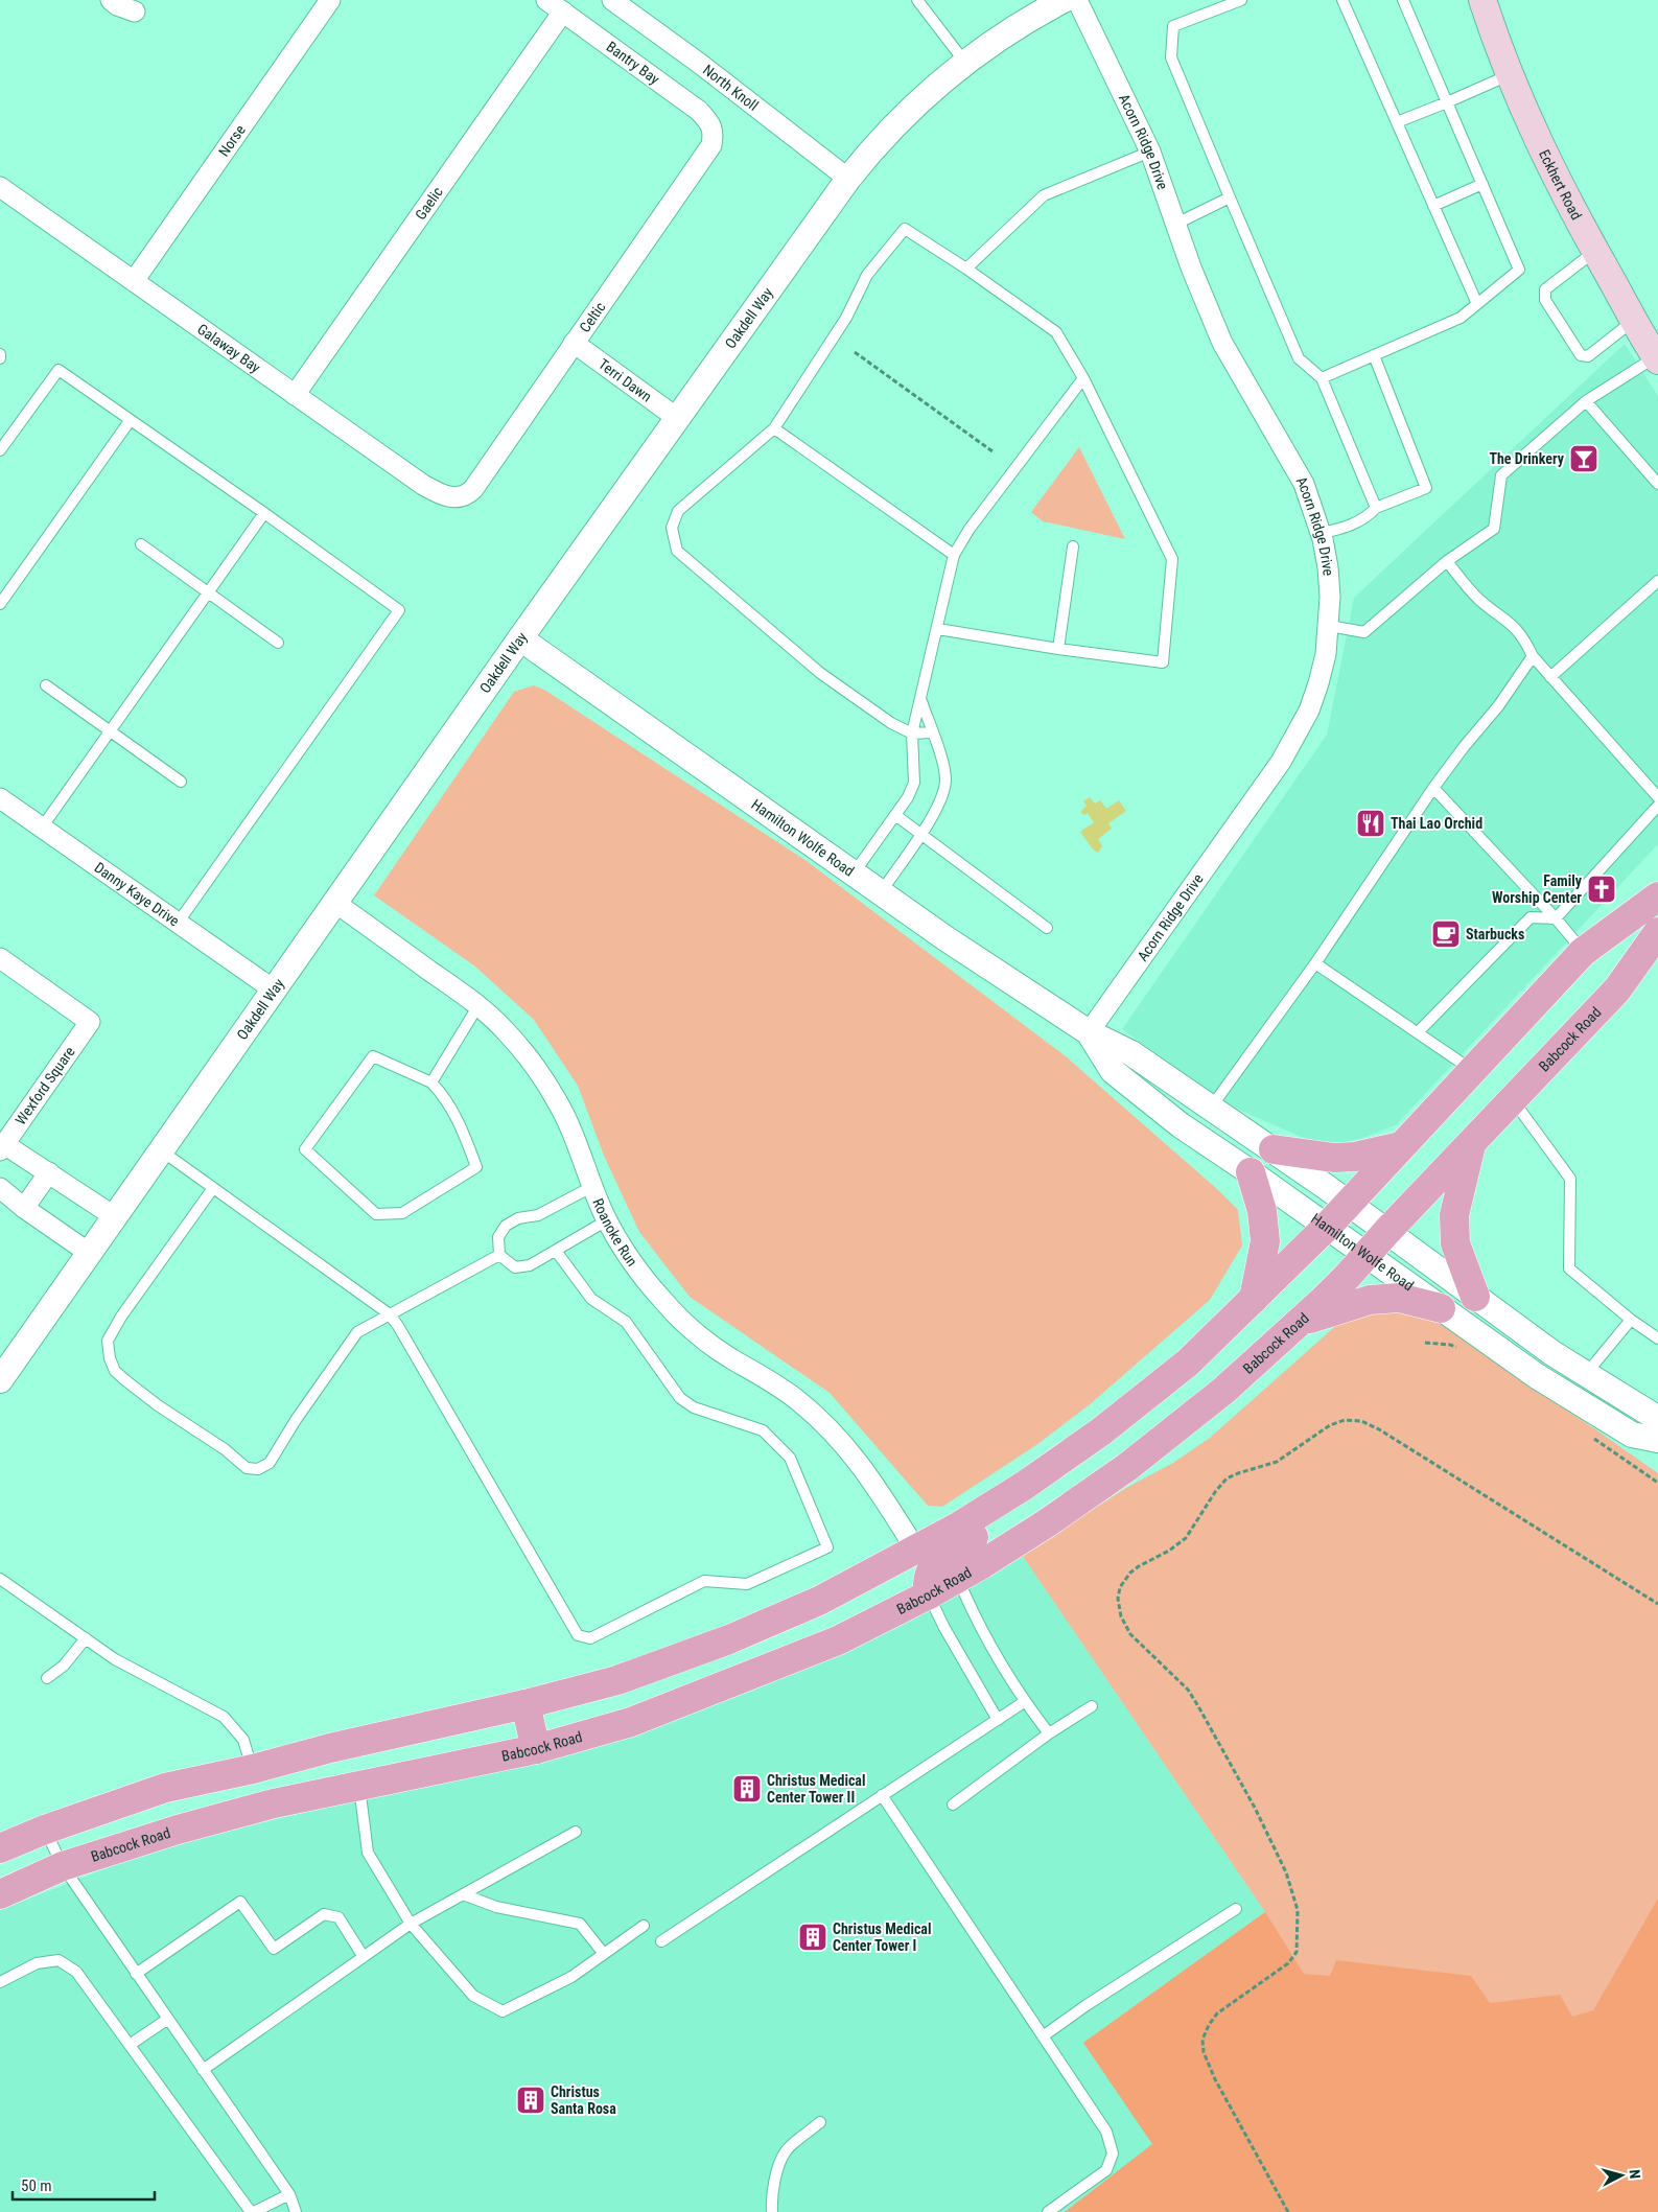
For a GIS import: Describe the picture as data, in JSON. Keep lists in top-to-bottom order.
{
  "streets": {
    "main road": ["Eckhert Road", "Babcock Road"],
    "street": [
      "Bantry Bay",
      "North Knoll",
      "Norse",
      "Acorn Ridge Drive",
      "Gaelic",
      "Celtic",
      "Oakdell Way",
      "Galaway Bay",
      "Terri Dawn",
      "Hamilton Wolfe Road",
      "Danny Kaye Drive",
      "Wexford Square",
      "Roanoke Run"
    ]
  },
  "crossings": [
    ["Bantry Bay", "Gaelic"],
    ["Bantry Bay", "Celtic"],
    ["North Knoll", "Oakdell Way"],
    ["Norse", "Galaway Bay"],
    ["Acorn Ridge Drive", "Hamilton Wolfe Road"],
    ["Gaelic", "Galaway Bay"],
    ["Celtic", "Galaway Bay"],
    ["Celtic", "Terri Dawn"],
    ["Oakdell Way", "Terri Dawn"],
    ["Oakdell Way", "Hamilton Wolfe Road"],
    ["Oakdell Way", "Danny Kaye Drive"],
    ["Oakdell Way", "Roanoke Run"],
    ["Hamilton Wolfe Road", "Babcock Road"]
  ],
  "places": {
    "bar": ["The Drinkery"],
    "restaurant": ["Thai Lao Orchid"],
    "church": ["Family Worship Center"],
    "cafe": ["Starbucks"],
    "building": ["Christus Medical Center Tower II", "Christus Medical Center Tower I", "Christus Santa Rosa"]
  },
  "scale_bar": "50 m",
  "north": "right"
}
